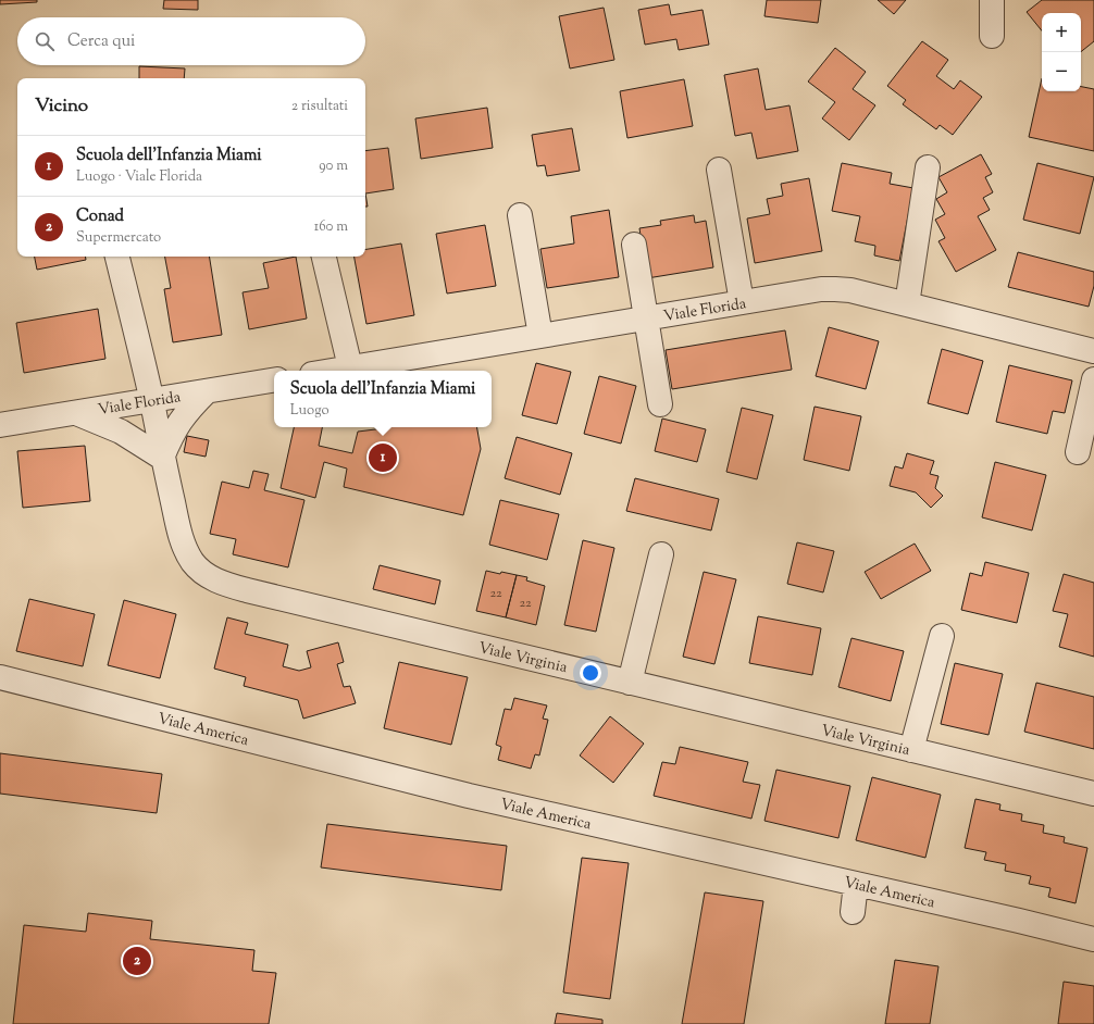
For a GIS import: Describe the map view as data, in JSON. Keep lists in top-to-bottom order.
{
  "streets": {
    "street": ["Viale Florida", "Viale Virginia", "Viale America"]
  },
  "crossings": [
    ["Viale Florida", "Viale Virginia"]
  ],
  "house_numbers": ["22", "22"],
  "page": {
    "map_buttons": ["+", "−"],
    "search": "Cerca qui",
    "heading": ["Vicino", "2 risultati"],
    "list": [
      {
        "mark": "1",
        "name": "Scuola dell'Infanzia Miami",
        "note": "Luogo · Viale Florida",
        "value": "90 m"
      },
      {
        "mark": "2",
        "name": "Conad",
        "note": "Supermercato",
        "value": "160 m"
      }
    ],
    "popup": ["Scuola dell'Infanzia Miami", "Luogo"],
    "pins": ["1", "2"]
  }
}
